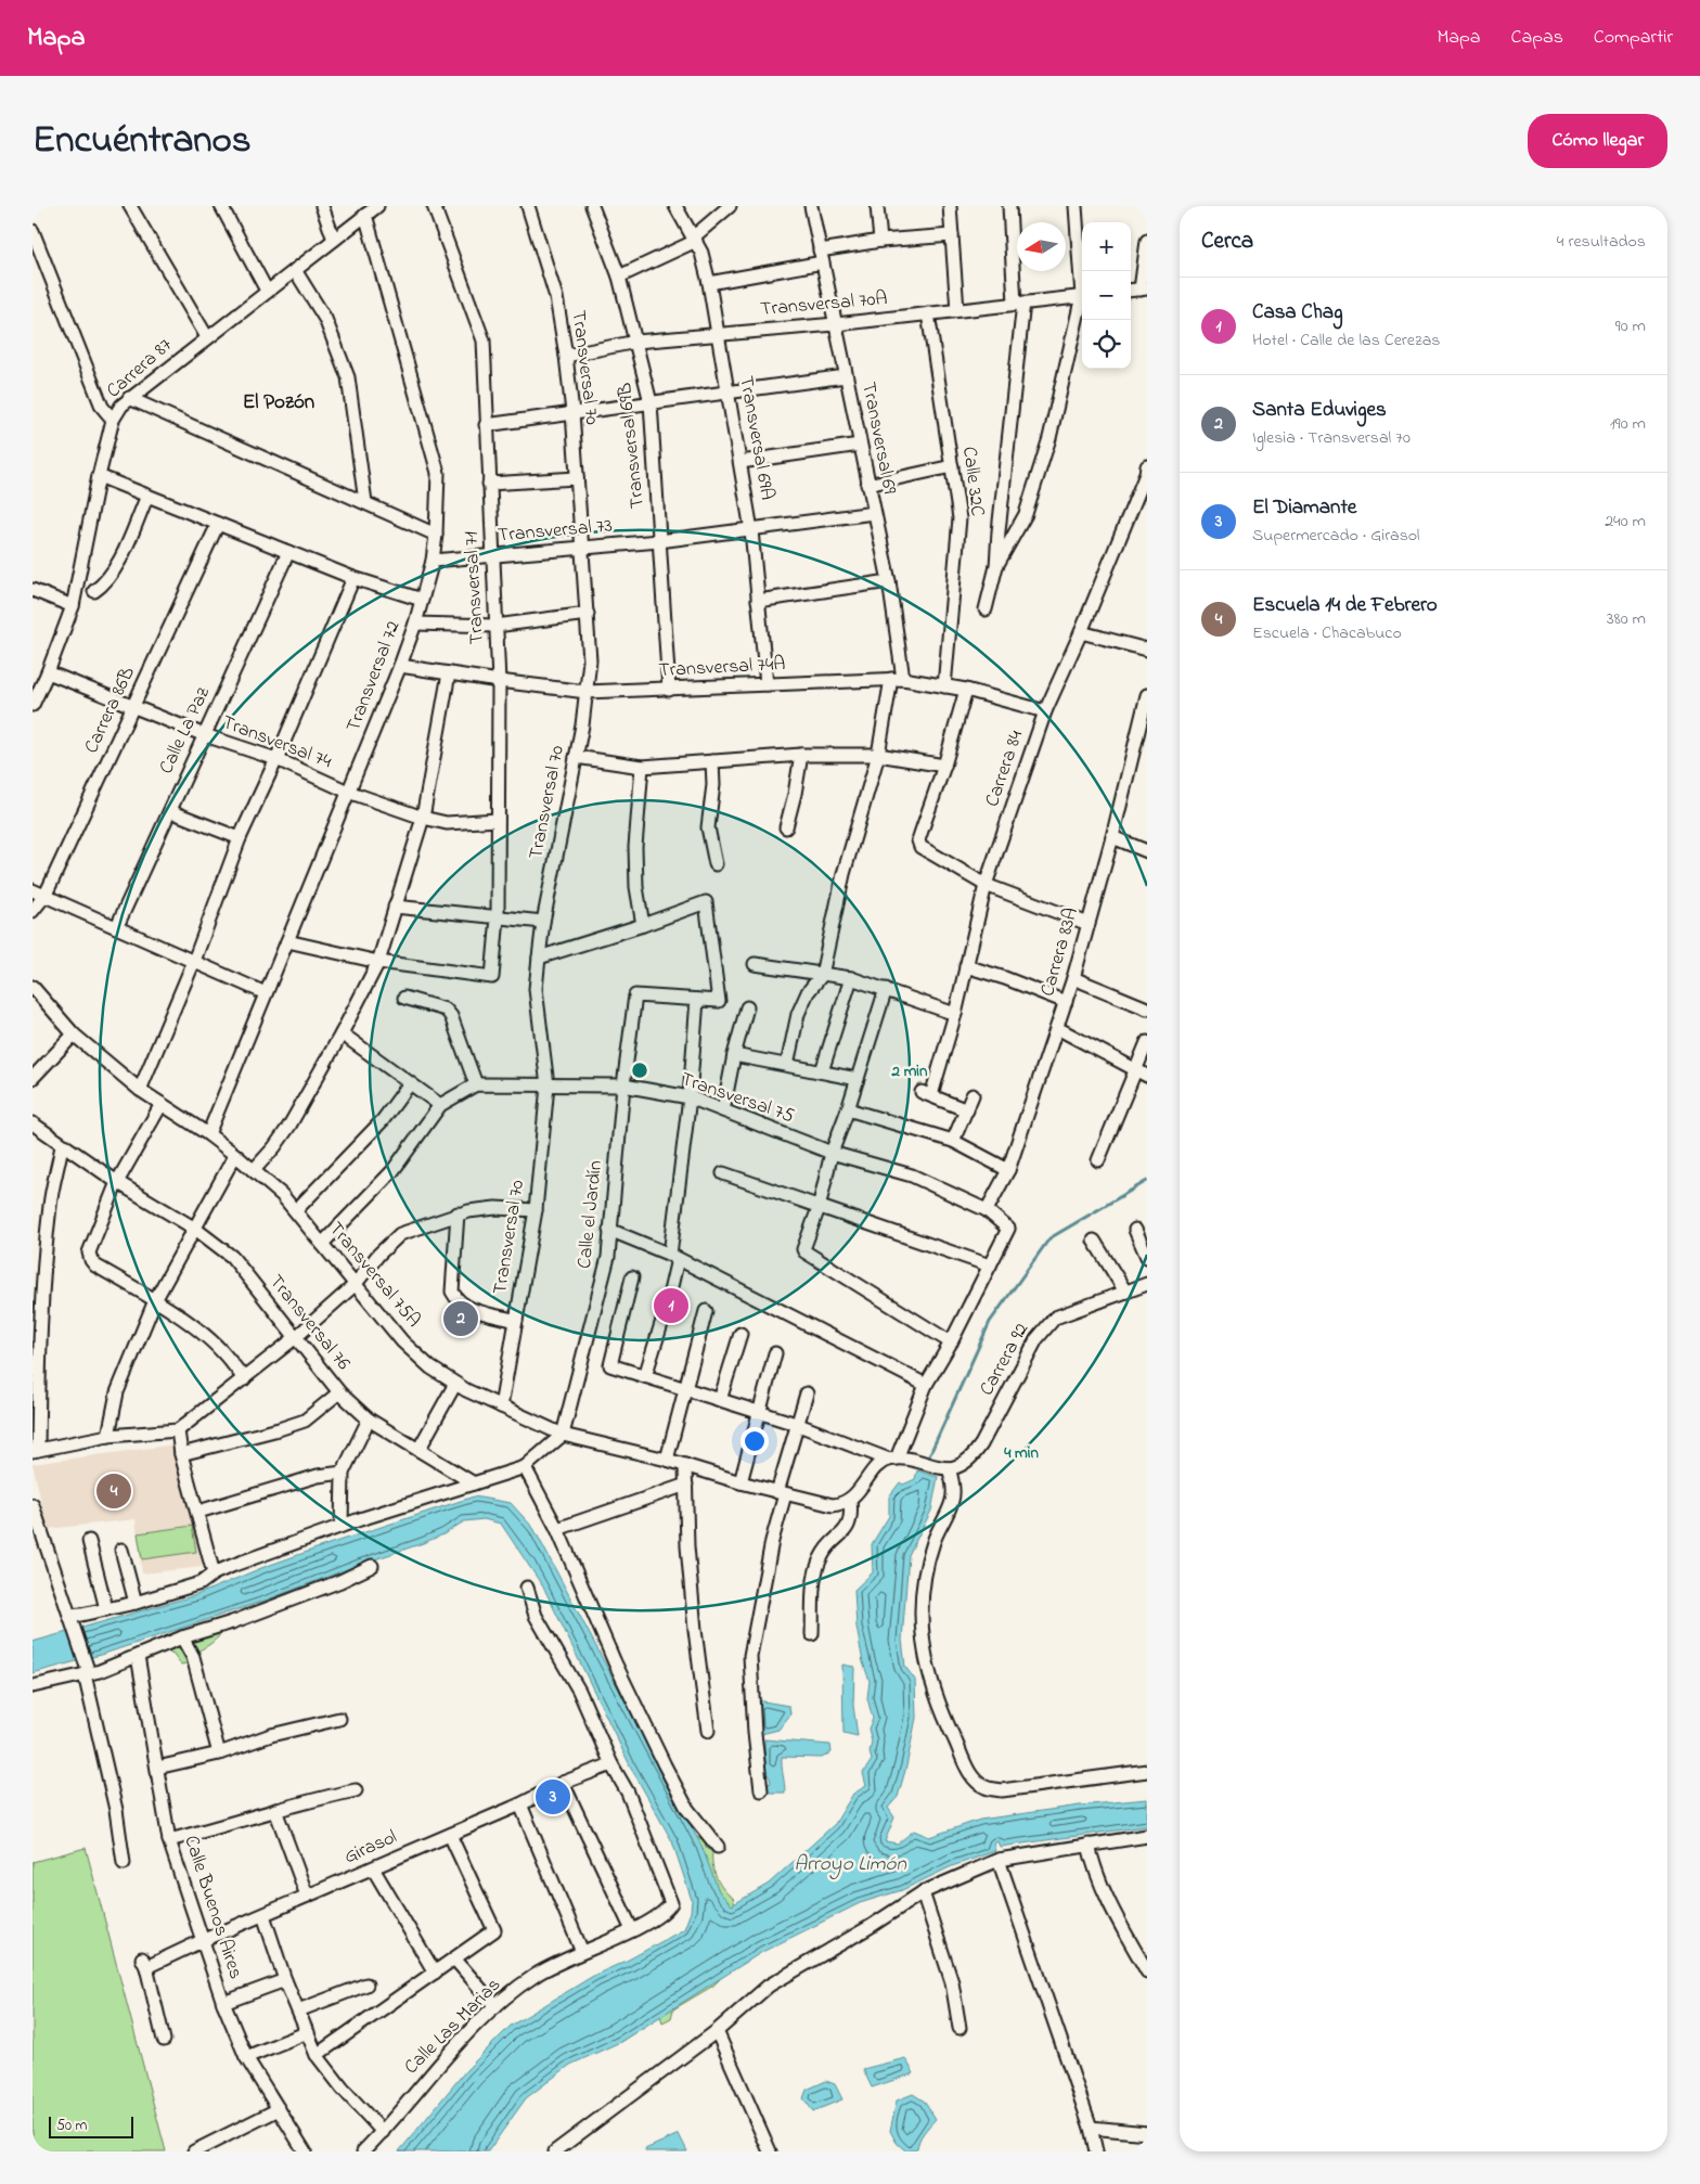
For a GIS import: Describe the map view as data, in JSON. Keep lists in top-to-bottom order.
{
  "streets": {
    "street": [
      "Transversal 70A",
      "Transversal 70",
      "Carrera 87",
      "Transversal 69A",
      "Transversal 69",
      "Transversal 69B",
      "Calle 32C",
      "Transversal 73",
      "Transversal 71",
      "Transversal 74A",
      "Transversal 72",
      "Carrera 86B",
      "Calle La Paz",
      "Transversal 74",
      "Carrera 84",
      "Carrera 83A",
      "Transversal 75",
      "Calle el Jardín",
      "Transversal 75A",
      "Transversal 76",
      "Carrera 92",
      "Girasol",
      "Calle Buenos Aires",
      "Calle Las Marias"
    ]
  },
  "crossings": [
    ["Transversal 70A", "Transversal 70"],
    ["Transversal 70A", "Transversal 69A"],
    ["Transversal 70A", "Transversal 69"],
    ["Transversal 70A", "Transversal 69B"],
    ["Transversal 70A", "Calle 32C"],
    ["Transversal 70", "Transversal 73"],
    ["Transversal 70", "Transversal 74A"],
    ["Transversal 70", "Transversal 75"],
    ["Transversal 70", "Transversal 75A"],
    ["Carrera 87", "Transversal 72"],
    ["Carrera 87", "Transversal 74"],
    ["Transversal 69A", "Transversal 73"],
    ["Transversal 69A", "Transversal 74A"],
    ["Transversal 69", "Transversal 73"],
    ["Transversal 69", "Transversal 74A"],
    ["Transversal 69B", "Transversal 73"],
    ["Transversal 69B", "Transversal 74A"],
    ["Calle 32C", "Transversal 74A"],
    ["Transversal 73", "Transversal 71"],
    ["Transversal 73", "Transversal 72"],
    ["Transversal 71", "Transversal 74A"],
    ["Transversal 71", "Transversal 74"],
    ["Transversal 74A", "Transversal 72"],
    ["Transversal 74A", "Carrera 84"],
    ["Transversal 72", "Transversal 74"],
    ["Transversal 72", "Transversal 75A"],
    ["Carrera 86B", "Transversal 74"],
    ["Calle La Paz", "Transversal 74"],
    ["Carrera 83A", "Transversal 75"],
    ["Transversal 75", "Calle el Jardín"],
    ["Calle el Jardín", "Transversal 75A"],
    ["Girasol", "Calle Buenos Aires"],
    ["Girasol", "Calle Las Marias"]
  ],
  "districts": ["El Pozón"],
  "water": ["Arroyo Limón"],
  "scale_bar": "50 m",
  "north": "left",
  "page": {
    "header": "Mapa",
    "nav": ["Mapa", "Capas", "Compartir"],
    "title": "Encuéntranos",
    "buttons": "Cómo llegar",
    "heading": ["Cerca", "4 resultados"],
    "map_buttons": ["+", "−"],
    "list": [
      {
        "mark": "1",
        "name": "Casa Chag",
        "note": "Hotel · Calle de las Cerezas",
        "value": "90 m"
      },
      {
        "mark": "2",
        "name": "Santa Eduviges",
        "note": "Iglesia · Transversal 70",
        "value": "190 m"
      },
      {
        "mark": "3",
        "name": "El Diamante",
        "note": "Supermercado · Girasol",
        "value": "240 m"
      },
      {
        "mark": "4",
        "name": "Escuela 14 de Febrero",
        "note": "Escuela · Chacabuco",
        "value": "380 m"
      }
    ],
    "pins": [
      "1",
      "2",
      "4",
      "3"
    ],
    "scale": "50 m"
  },
  "rings": ["2 min", "4 min"]
}
